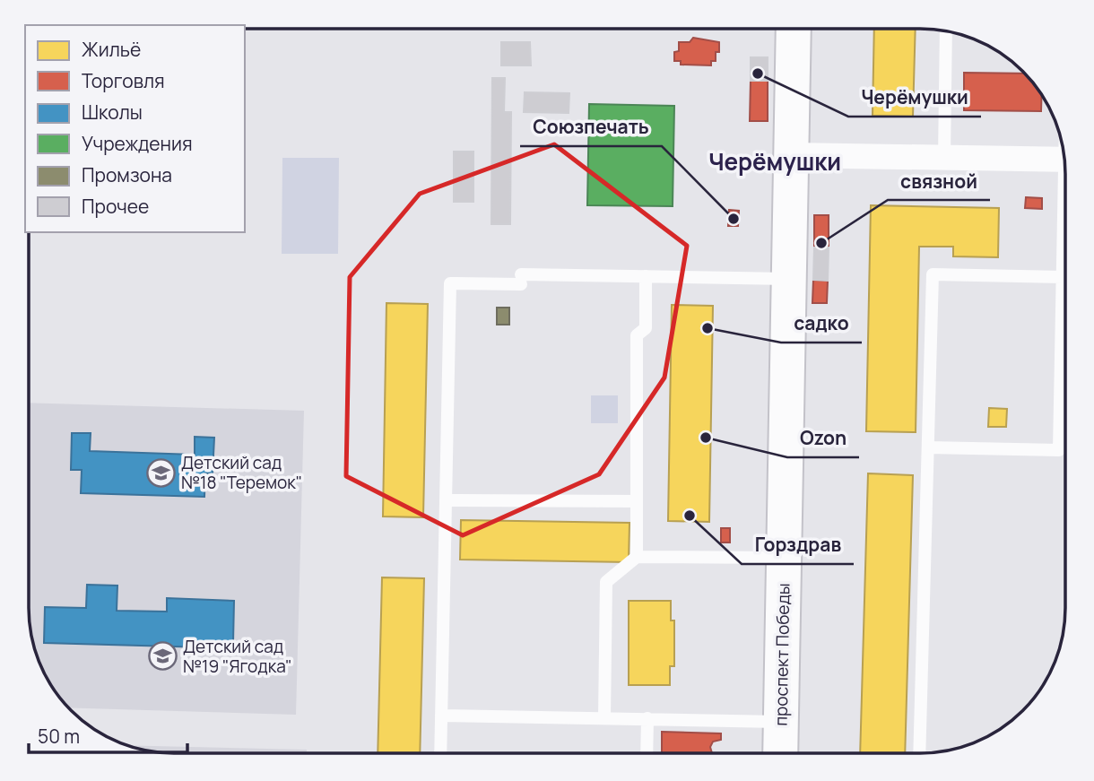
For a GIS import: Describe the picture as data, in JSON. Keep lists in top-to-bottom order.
{
  "streets": {
    "main road": ["проспект Победы"]
  },
  "districts": ["Черёмушки"],
  "places": {
    "other": [
      "Черёмушки",
      "Союзпечать",
      "связной",
      "садко",
      "Ozon",
      "Горздрав"
    ],
    "school or university": ["Детский сад №18 \"Теремок\"", "Детский сад №19 \"Ягодка\""]
  },
  "legend": [
    "Жильё",
    "Торговля",
    "Школы",
    "Учреждения",
    "Промзона",
    "Прочее"
  ],
  "scale_bar": "50 m"
}
